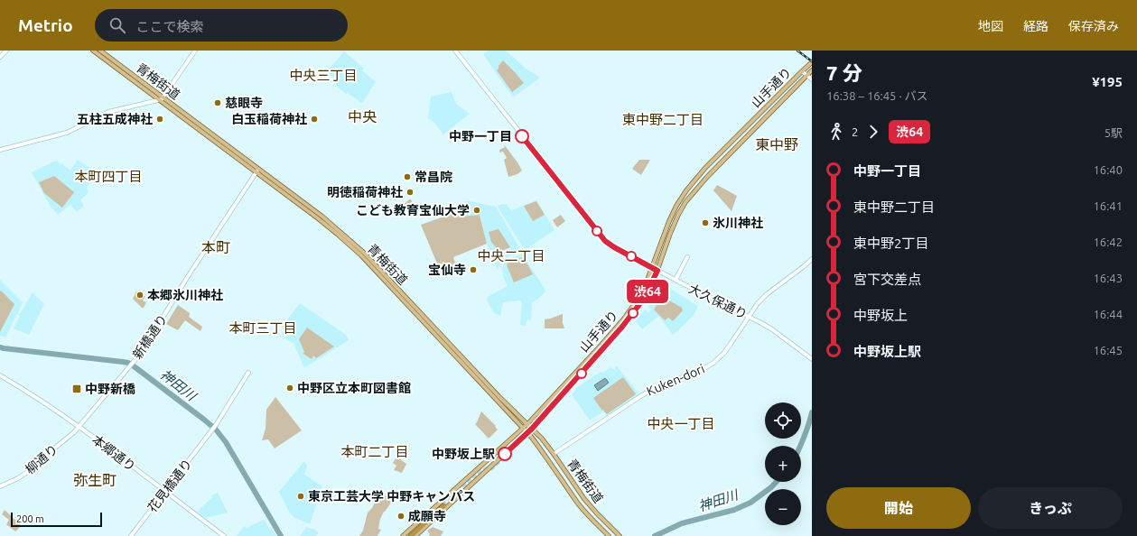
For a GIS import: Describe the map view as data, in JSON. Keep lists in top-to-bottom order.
{
  "streets": {
    "main road": ["青梅街道", "山手通り"],
    "street": [
      "大久保通り",
      "新橋通り",
      "Kuken-dori",
      "本郷通り",
      "柳通り",
      "花見橋通り"
    ]
  },
  "crossings": [
    ["青梅街道", "山手通り"],
    ["青梅街道", "新橋通り"],
    ["青梅街道", "Kuken-dori"],
    ["山手通り", "大久保通り"],
    ["大久保通り", "Kuken-dori"],
    ["新橋通り", "本郷通り"],
    ["新橋通り", "柳通り"],
    ["本郷通り", "柳通り"],
    ["本郷通り", "花見橋通り"]
  ],
  "districts": [
    "中央三丁目",
    "中央",
    "東中野二丁目",
    "東中野",
    "本町四丁目",
    "本町",
    "中央二丁目",
    "本町三丁目",
    "中央一丁目",
    "本町二丁目",
    "弥生町"
  ],
  "water": ["神田川"],
  "places": {
    "other": [
      "慈眼寺",
      "五柱五成神社",
      "白玉稲荷神社",
      "中野一丁目",
      "常昌院",
      "明徳稲荷神社",
      "こども教育宝仙大学",
      "氷川神社",
      "宝仙寺",
      "本郷氷川神社",
      "中野区立本町図書館",
      "中野坂上駅",
      "東京工芸大学 中野キャンパス",
      "成願寺"
    ],
    "transit": ["中野新橋"]
  },
  "lines": ["bus line 渋64"],
  "scale_bar": "200 m",
  "page": {
    "header": "Metrio",
    "search": "ここで検索",
    "nav": ["地図", "経路", "保存済み"],
    "on_map": "渋64",
    "heading": ["7 分", "16:38 – 16:45 · バス", "¥195"],
    "legs": ["2", "渋64", "5駅"],
    "list": [
      {
        "name": "中野一丁目",
        "value": "16:40"
      },
      {
        "name": "東中野二丁目",
        "value": "16:41"
      },
      {
        "name": "東中野2丁目",
        "value": "16:42"
      },
      {
        "name": "宮下交差点",
        "value": "16:43"
      },
      {
        "name": "中野坂上",
        "value": "16:44"
      },
      {
        "name": "中野坂上駅",
        "value": "16:45"
      }
    ],
    "map_buttons": ["+", "−"],
    "buttons": ["開始", "きっぷ"],
    "scale": "200 m"
  }
}
